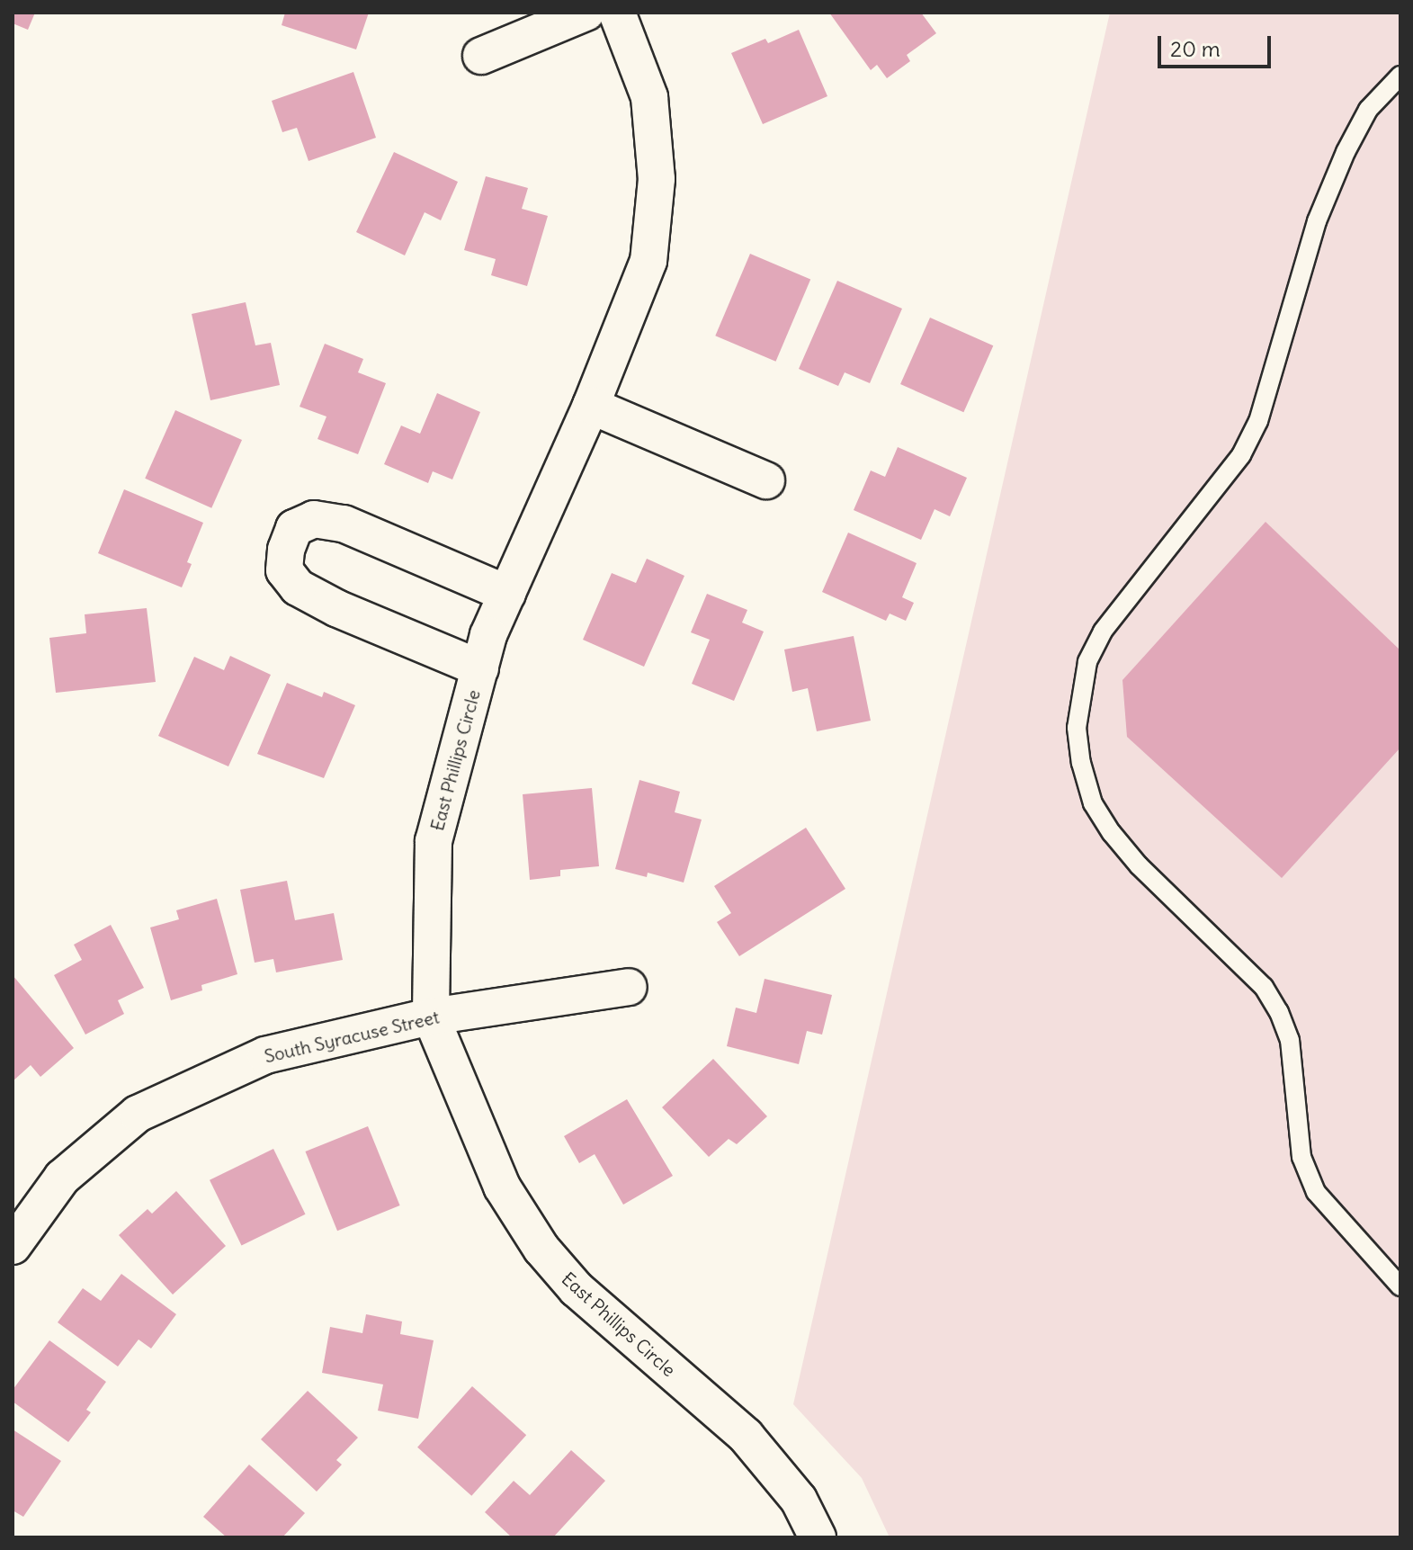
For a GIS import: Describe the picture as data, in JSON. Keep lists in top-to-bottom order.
{
  "streets": {
    "street": ["East Phillips Circle", "South Syracuse Street"]
  },
  "crossings": [
    ["East Phillips Circle", "South Syracuse Street"]
  ],
  "scale_bar": "20 m"
}
